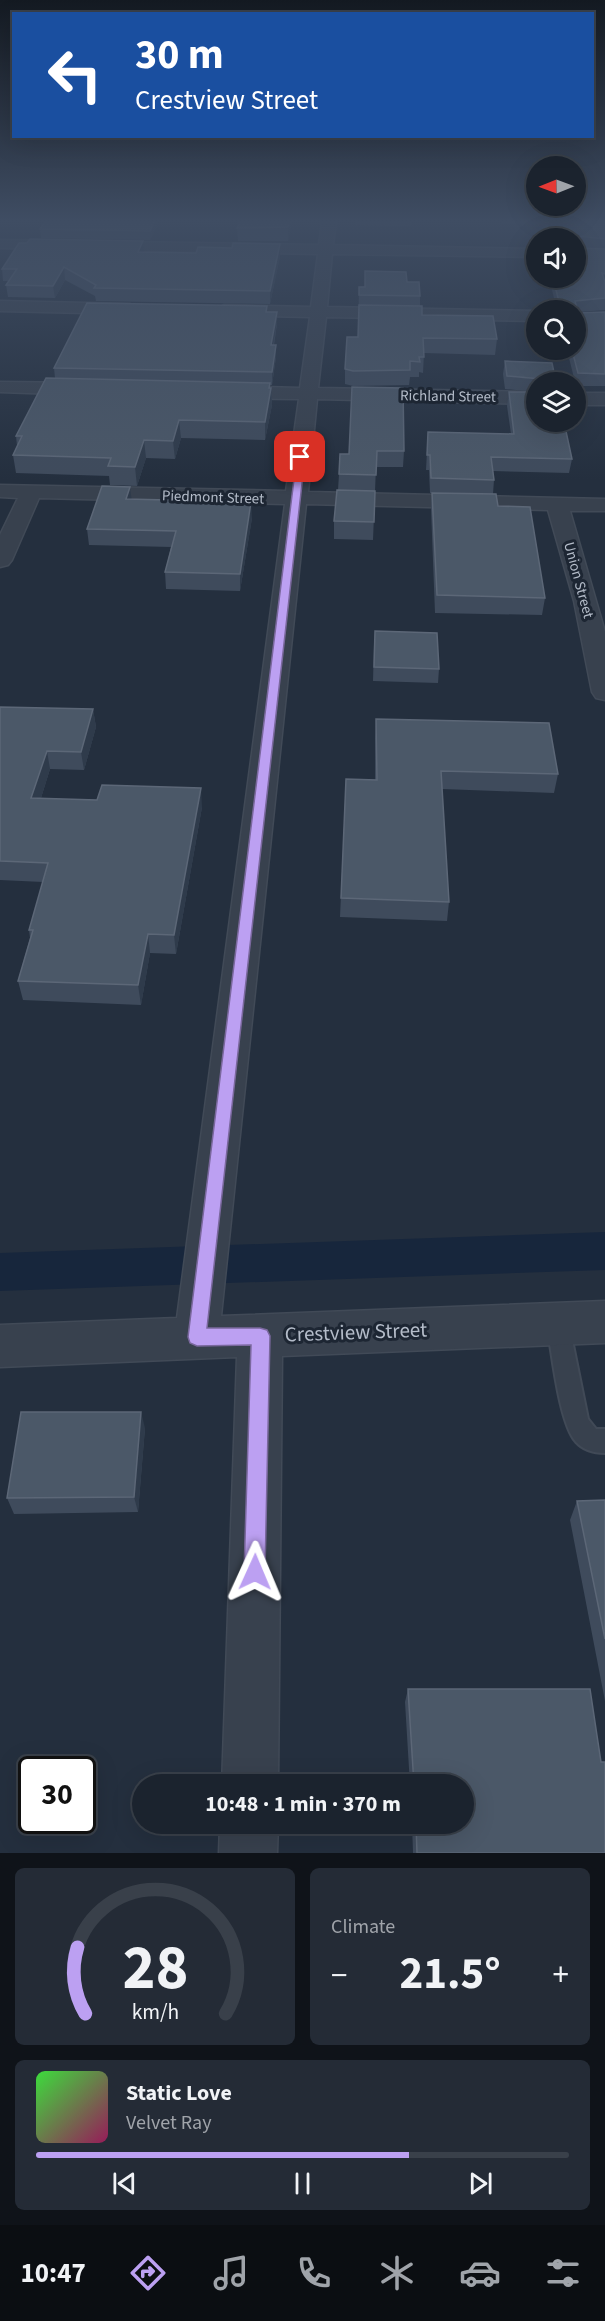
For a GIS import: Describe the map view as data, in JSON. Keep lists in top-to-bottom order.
{
  "streets": {
    "street": [
      "Richland Street",
      "Piedmont Street",
      "Union Street",
      "Crestview Street"
    ]
  },
  "crossings": [
    ["Piedmont Street", "Union Street"]
  ],
  "north": "left",
  "page": {
    "turn": ["30 m", "Crestview Street"],
    "limit": "30",
    "trip": "10:48 · 1 min · 370 m",
    "tile": "Climate",
    "heat": ["−", "21.5°", "+"],
    "song": ["Static Love", "Velvet Ray"],
    "tabs": "10:47",
    "gauge": ["28", "km/h"]
  }
}
